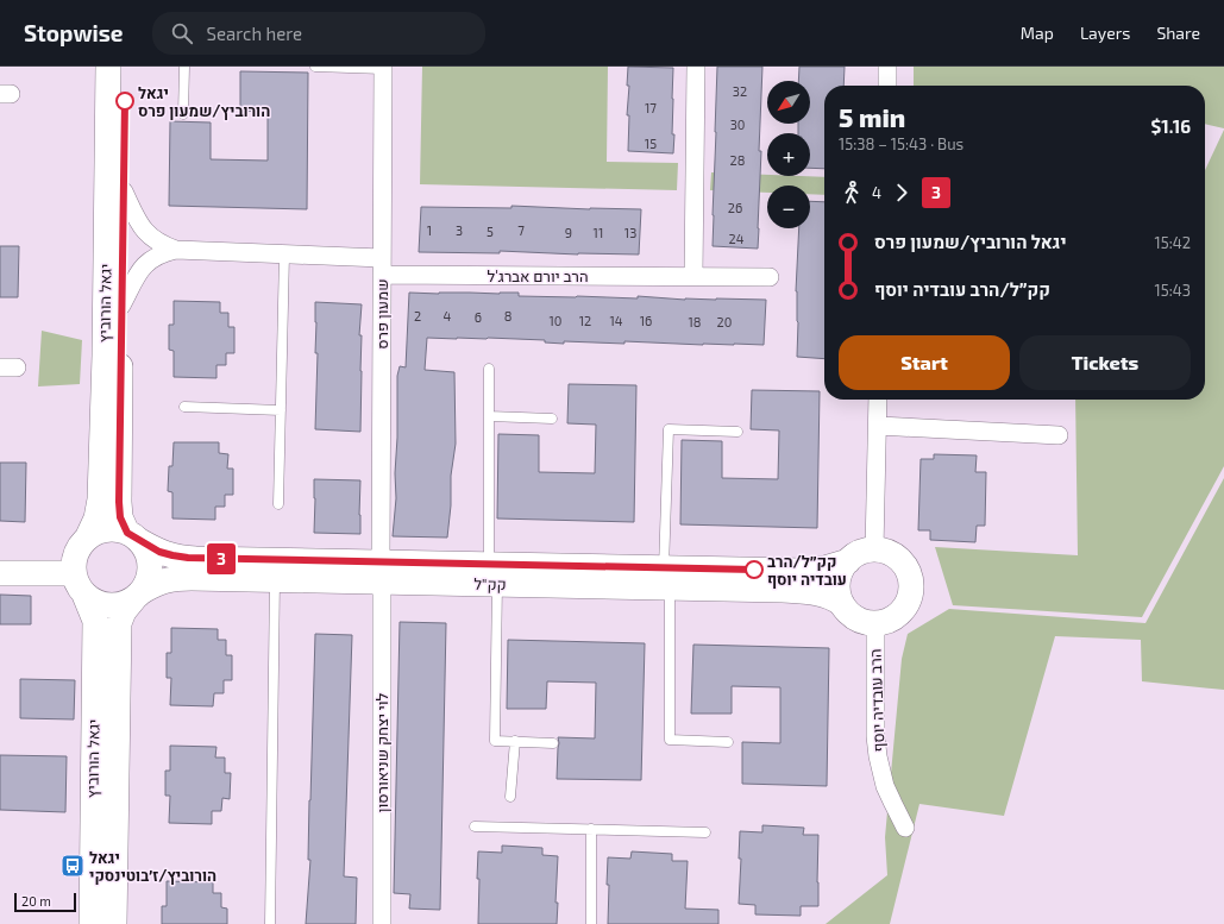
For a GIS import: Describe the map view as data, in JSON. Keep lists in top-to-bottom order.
{
  "streets": {
    "main road": ["יגאל הורוביץ", "קק\"ל"],
    "street": [
      "הרב יורם אברג'ל",
      "שמעון פרס",
      "הרב עובדיה יוסף",
      "לוי יצחק שניאורסון"
    ]
  },
  "crossings": [
    ["הרב יורם אברג'ל", "שמעון פרס"],
    ["יגאל הורוביץ", "קק\"ל"],
    ["שמעון פרס", "קק\"ל"],
    ["שמעון פרס", "לוי יצחק שניאורסון"],
    ["קק\"ל", "הרב עובדיה יוסף"],
    ["קק\"ל", "לוי יצחק שניאורסון"]
  ],
  "places": {
    "other": ["יגאל הורוביץ/שמעון פרס", "קק״ל/הרב עובדיה יוסף"],
    "bus stop": ["יגאל הורוביץ/ז׳בוטינסקי"]
  },
  "lines": ["bus line 3"],
  "house_numbers": [
    "32",
    "17",
    "30",
    "15",
    "28",
    "26",
    "1",
    "3",
    "7",
    "5",
    "9",
    "11",
    "13",
    "24",
    "2",
    "4",
    "8",
    "6",
    "10",
    "12",
    "14",
    "16",
    "18",
    "20"
  ],
  "scale_bar": "20 m",
  "north": "bottom left",
  "page": {
    "header": "Stopwise",
    "search": "Search here",
    "nav": ["Map", "Layers", "Share"],
    "on_map": "3",
    "map_buttons": ["+", "−"],
    "heading": ["5 min", "15:38 – 15:43 · Bus", "$1.16"],
    "legs": ["4", "3"],
    "list": [
      {
        "name": "יגאל הורוביץ/שמעון פרס",
        "value": "15:42"
      },
      {
        "name": "קק״ל/הרב עובדיה יוסף",
        "value": "15:43"
      }
    ],
    "buttons": ["Start", "Tickets"],
    "scale": "20 m"
  }
}
